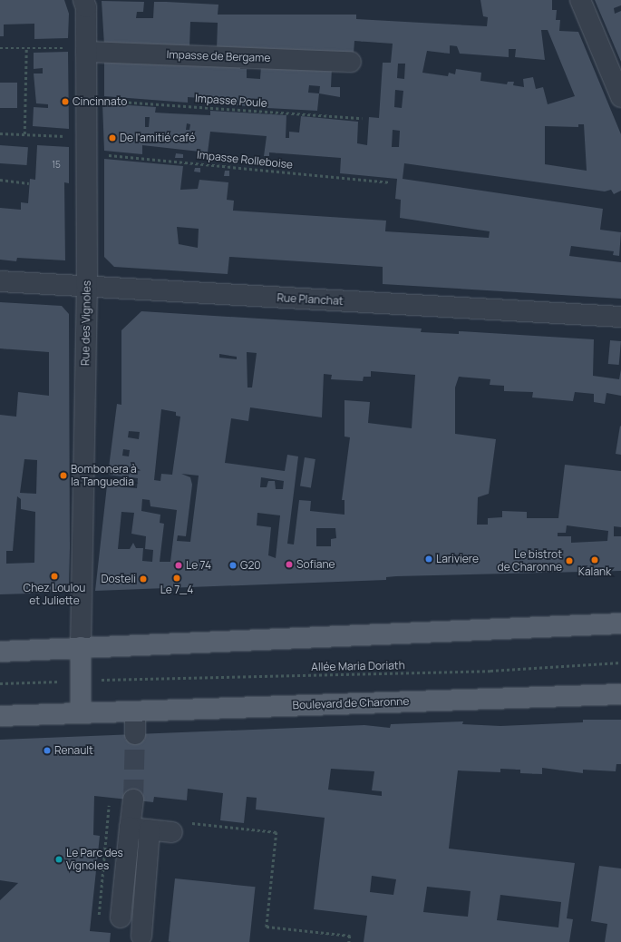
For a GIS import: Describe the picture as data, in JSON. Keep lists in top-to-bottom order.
{
  "streets": {
    "main road": ["Boulevard de Charonne"],
    "street": ["Impasse de Bergame", "Rue Planchat", "Rue des Vignoles"],
    "path": ["Impasse Poule", "Impasse Rolleboise", "Allée Maria Doriath"]
  },
  "crossings": [
    ["Impasse de Bergame", "Rue des Vignoles"],
    ["Rue Planchat", "Rue des Vignoles"]
  ],
  "places": [
    "Cincinnato",
    "De l'amitié café",
    "Bombonera à la Tanguedia",
    "Lariviere",
    "Kalank",
    "Le bistrot de Charonne",
    "Sofiane",
    "Le 74",
    "G20",
    "Chez Loulou et Juliette",
    "Le 7_4",
    "Dosteli",
    "Renault",
    "Le Parc des Vignoles"
  ],
  "house_numbers": ["15"]
}
